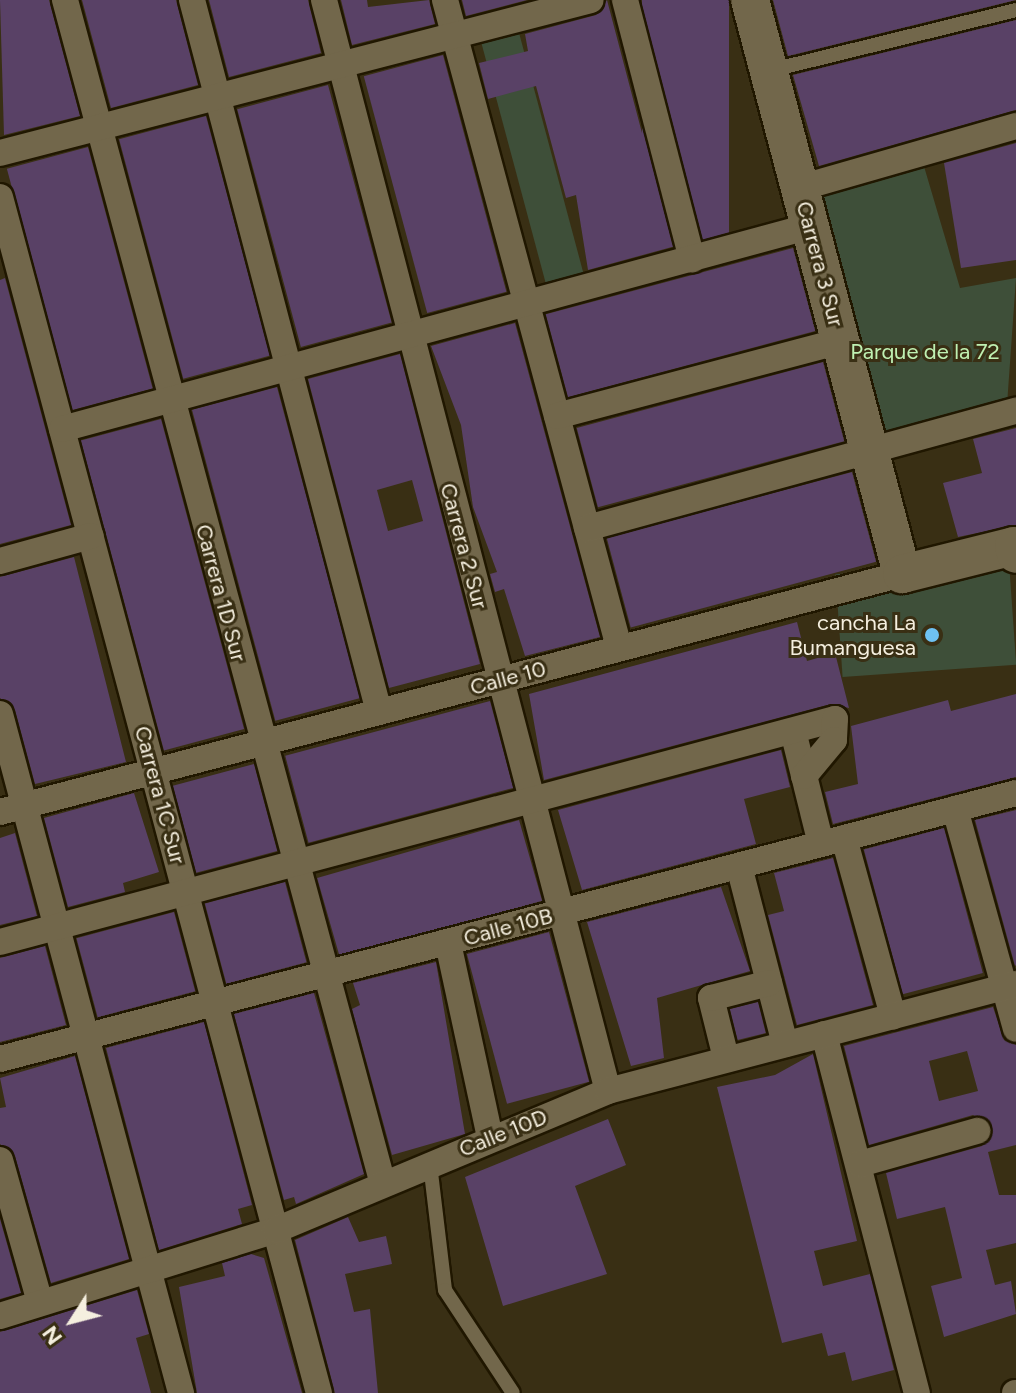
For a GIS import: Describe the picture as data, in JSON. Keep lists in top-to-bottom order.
{
  "streets": {
    "street": [
      "Carrera 3 Sur",
      "Carrera 2 Sur",
      "Carrera 1D Sur",
      "Calle 10",
      "Carrera 1C Sur",
      "Calle 10B",
      "Calle 10D"
    ]
  },
  "crossings": [
    ["Carrera 3 Sur", "Calle 10"],
    ["Carrera 2 Sur", "Calle 10"],
    ["Carrera 2 Sur", "Calle 10B"],
    ["Carrera 2 Sur", "Calle 10D"],
    ["Carrera 1D Sur", "Calle 10"],
    ["Carrera 1D Sur", "Calle 10B"],
    ["Carrera 1D Sur", "Calle 10D"],
    ["Calle 10", "Carrera 1C Sur"],
    ["Carrera 1C Sur", "Calle 10B"],
    ["Carrera 1C Sur", "Calle 10D"]
  ],
  "parks": ["Parque de la 72"],
  "places": ["cancha La Bumanguesa"],
  "north": "bottom left"
}
